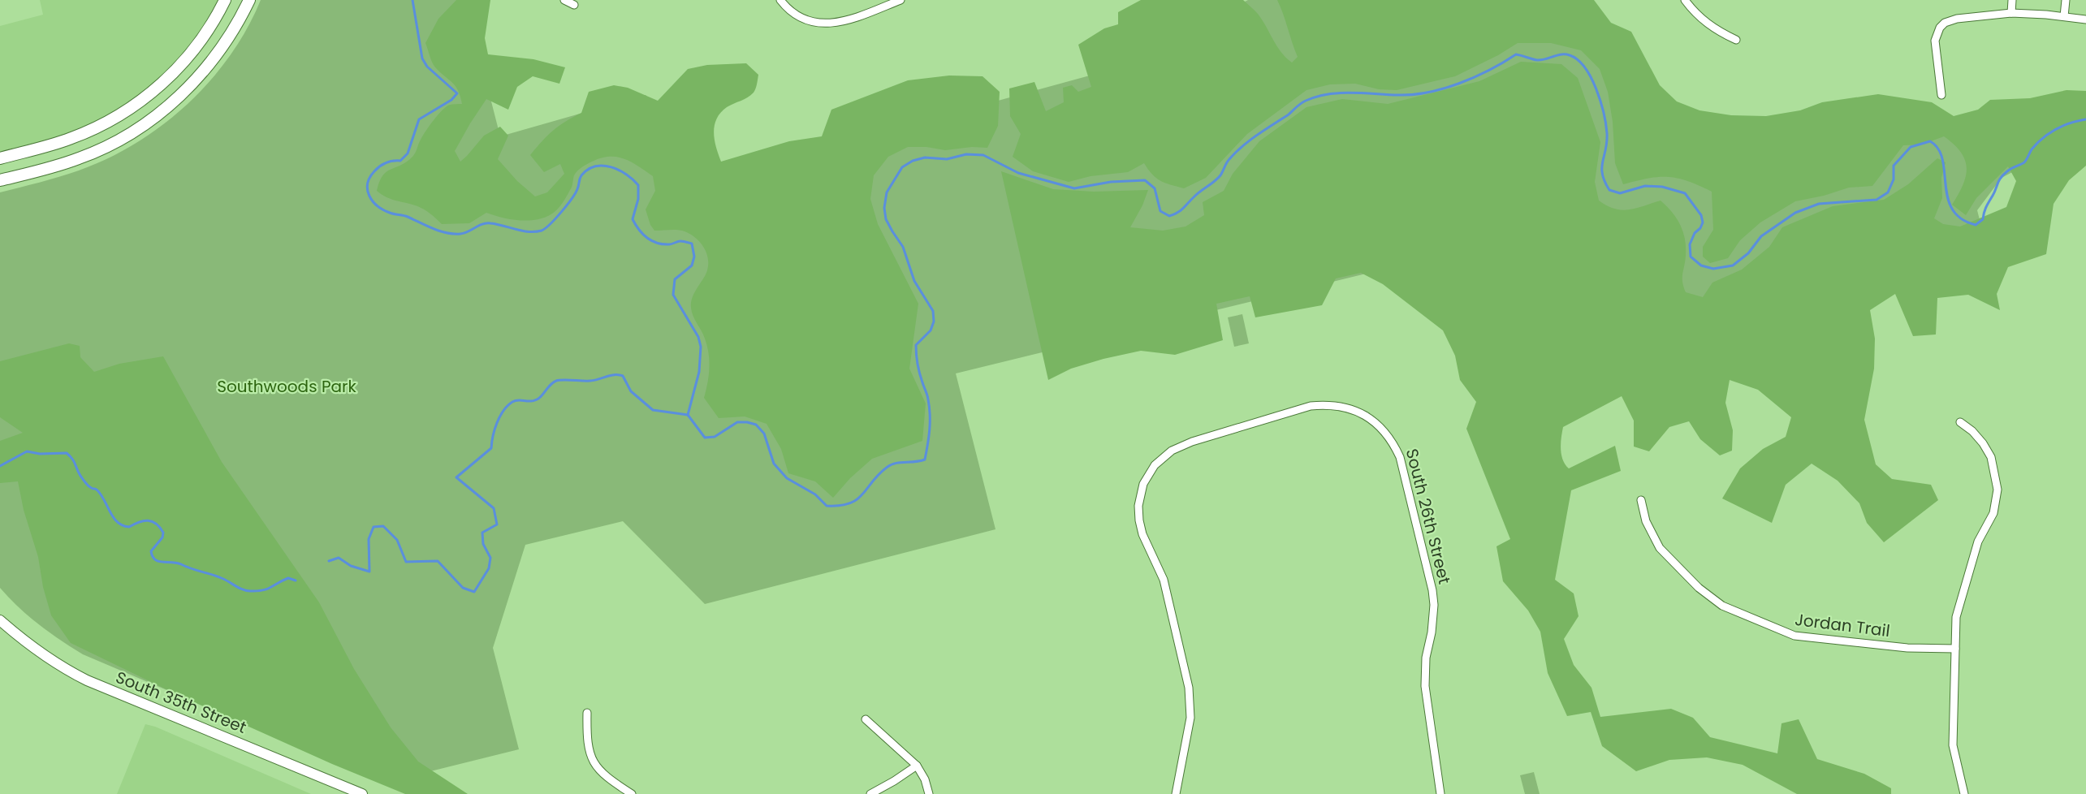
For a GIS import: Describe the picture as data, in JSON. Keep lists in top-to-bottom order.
{
  "streets": {
    "street": ["South 26th Street", "Jordan Trail", "South 35th Street"]
  },
  "parks": ["Southwoods Park"]
}
